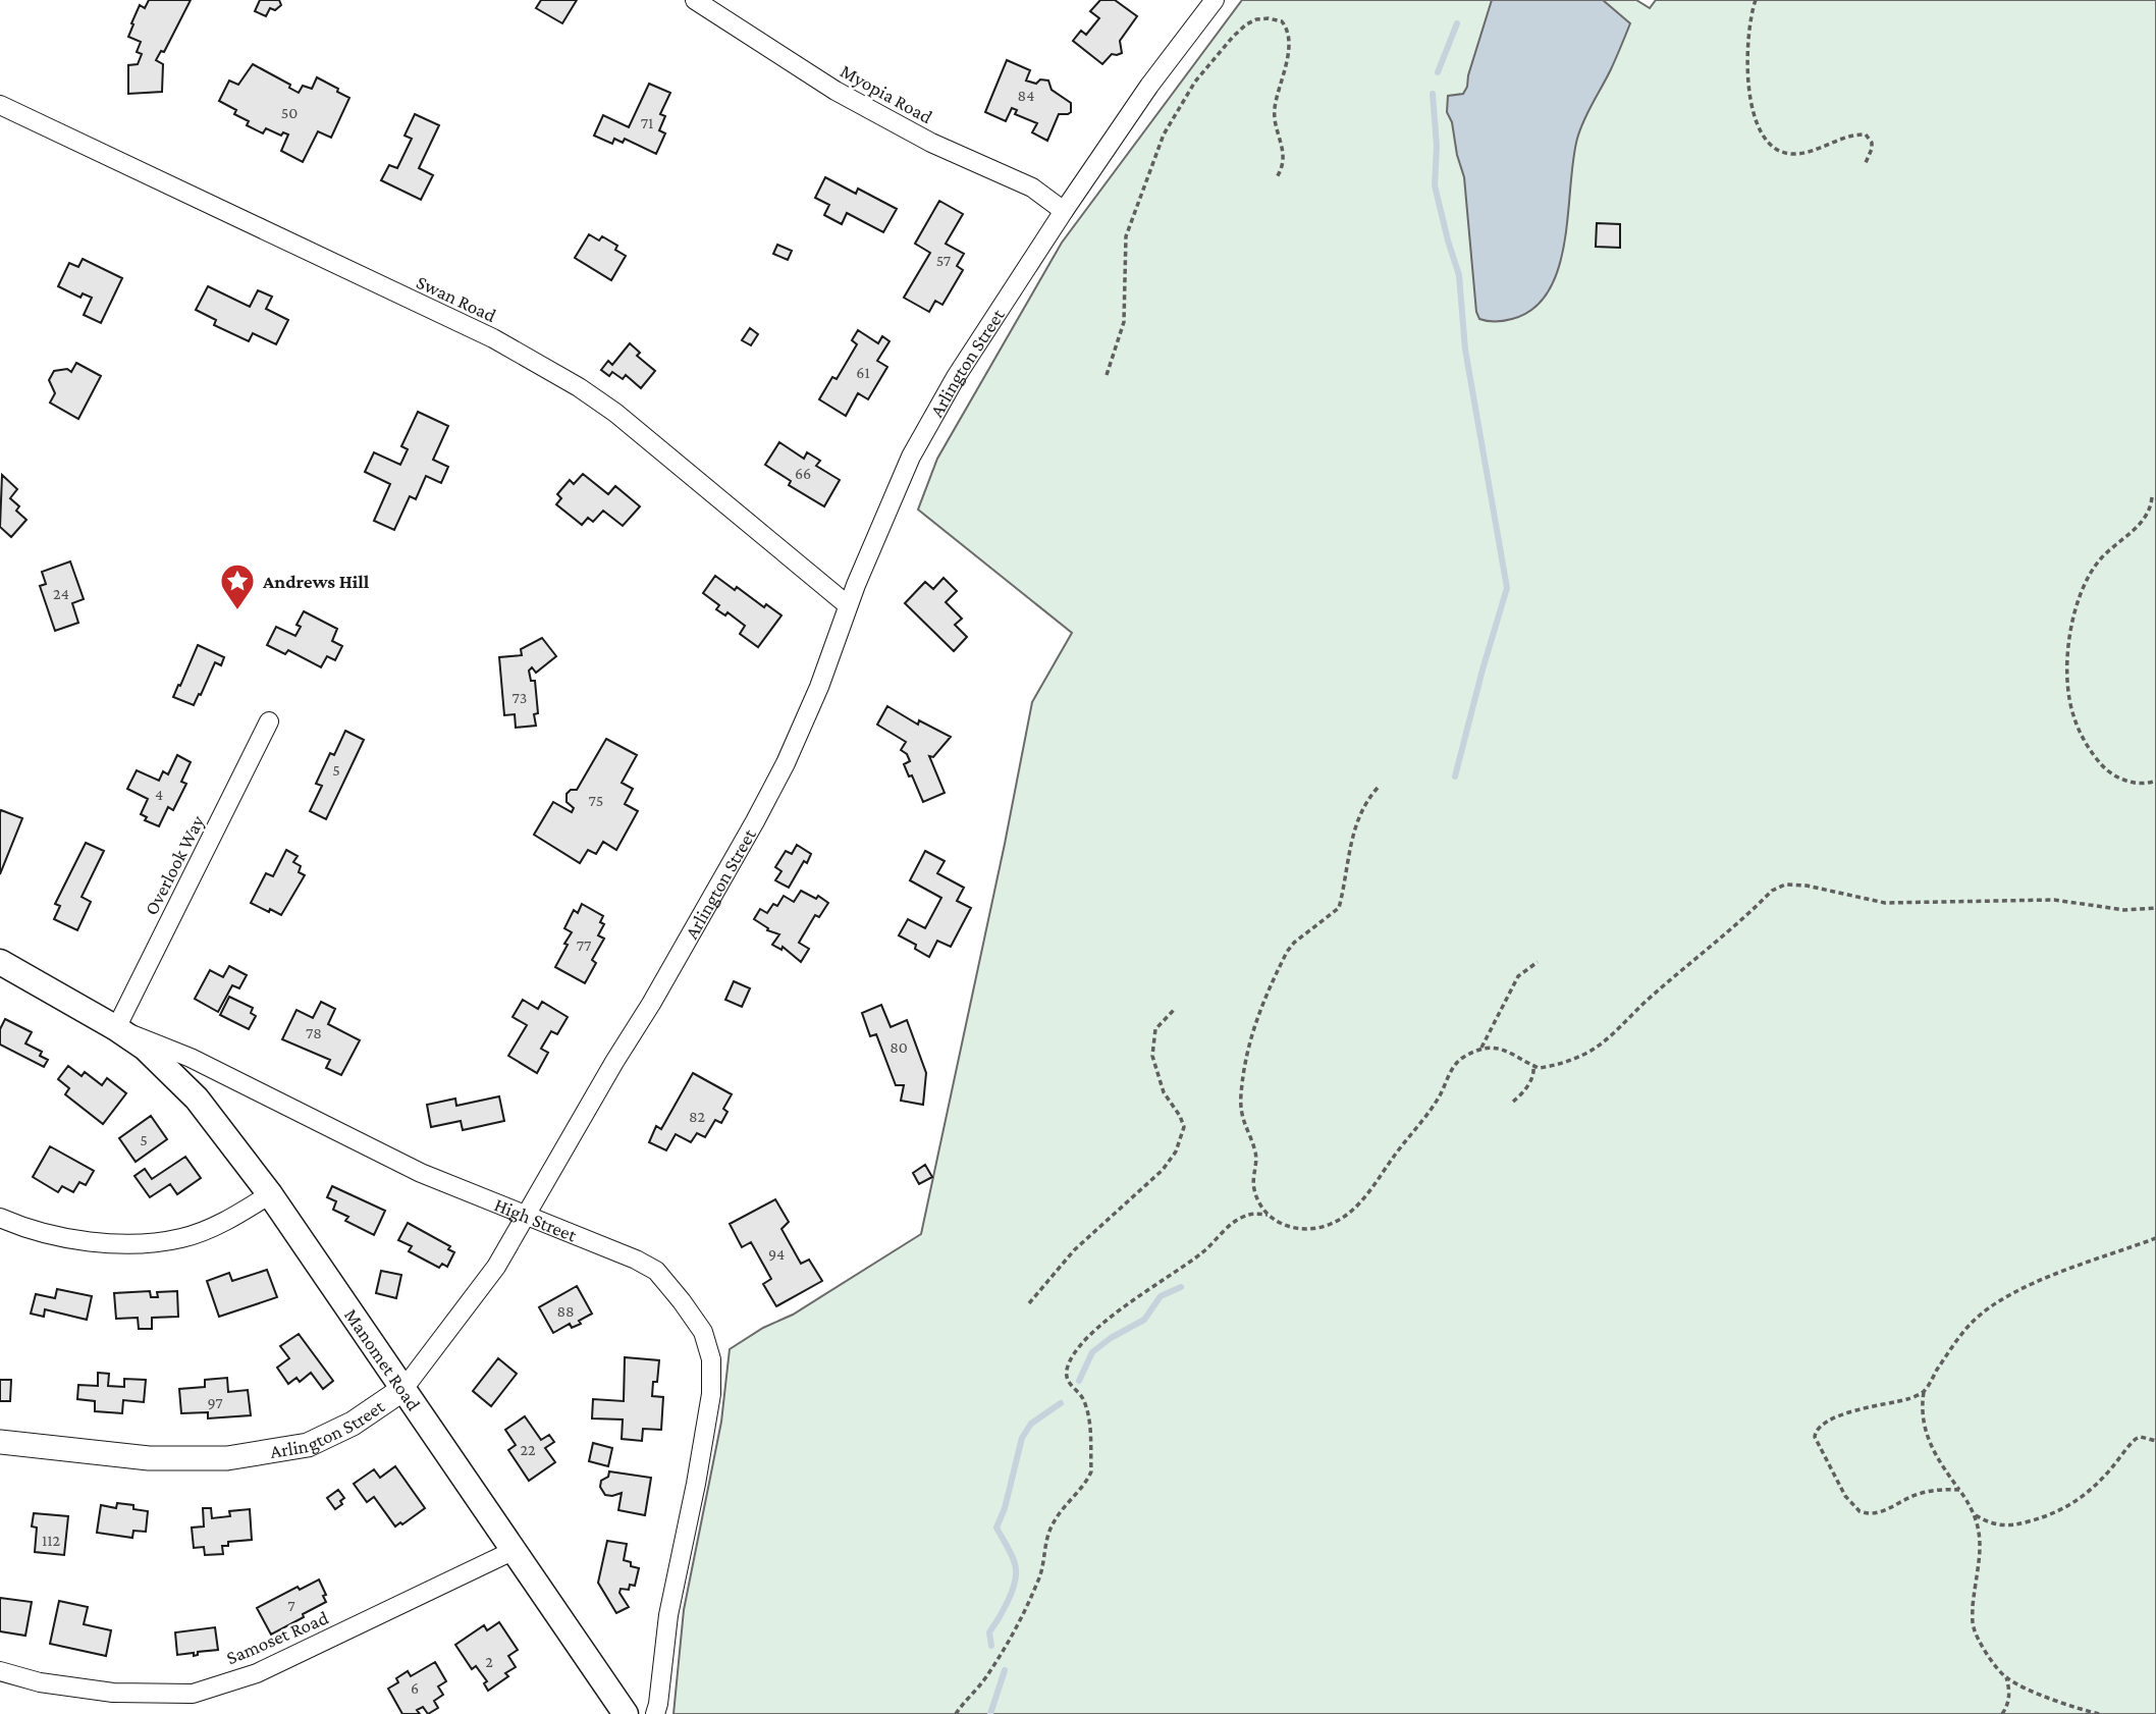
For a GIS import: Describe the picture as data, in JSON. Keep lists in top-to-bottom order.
{
  "streets": {
    "main road": ["High Street", "Manomet Road"],
    "street": [
      "Myopia Road",
      "Swan Road",
      "Arlington Street",
      "Overlook Way",
      "Samoset Road"
    ]
  },
  "crossings": [
    ["Myopia Road", "Arlington Street"],
    ["Swan Road", "Arlington Street"],
    ["Arlington Street", "High Street"],
    ["Arlington Street", "Manomet Road"],
    ["Overlook Way", "High Street"],
    ["Overlook Way", "Manomet Road"],
    ["High Street", "Manomet Road"],
    ["Manomet Road", "Samoset Road"]
  ],
  "places": {
    "place": ["Andrews Hill"]
  },
  "house_numbers": [
    "84",
    "50",
    "71",
    "57",
    "61",
    "66",
    "24",
    "73",
    "5",
    "4",
    "75",
    "77",
    "78",
    "80",
    "82",
    "5",
    "94",
    "88",
    "97",
    "22",
    "112",
    "7",
    "2",
    "6"
  ]
}
